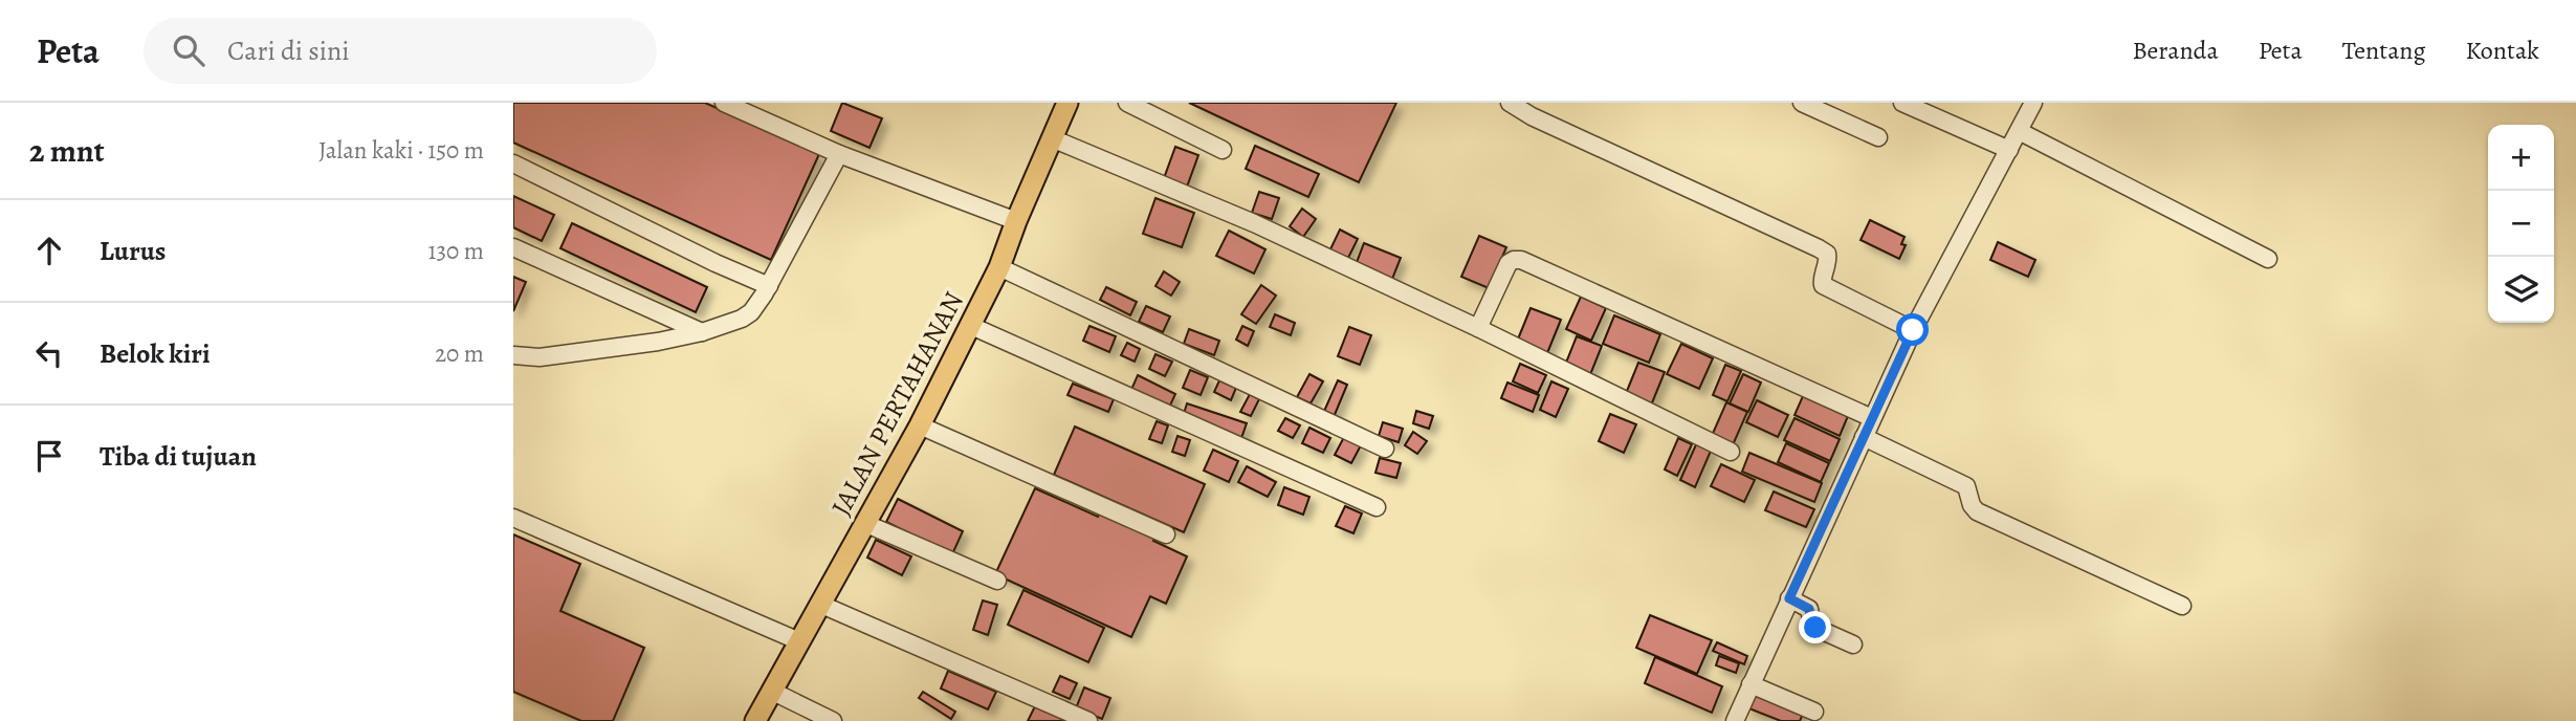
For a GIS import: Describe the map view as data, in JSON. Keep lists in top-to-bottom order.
{
  "streets": {
    "main road": ["JALAN PERTAHANAN"]
  },
  "page": {
    "header": "Peta",
    "search": "Cari di sini",
    "nav": [
      "Beranda",
      "Peta",
      "Tentang",
      "Kontak"
    ],
    "heading": ["2 mnt", "Jalan kaki · 150 m"],
    "map_buttons": ["+", "−"],
    "list": [
      ["Lurus", "130 m"],
      ["Belok kiri", "20 m"],
      "Tiba di tujuan"
    ]
  }
}
